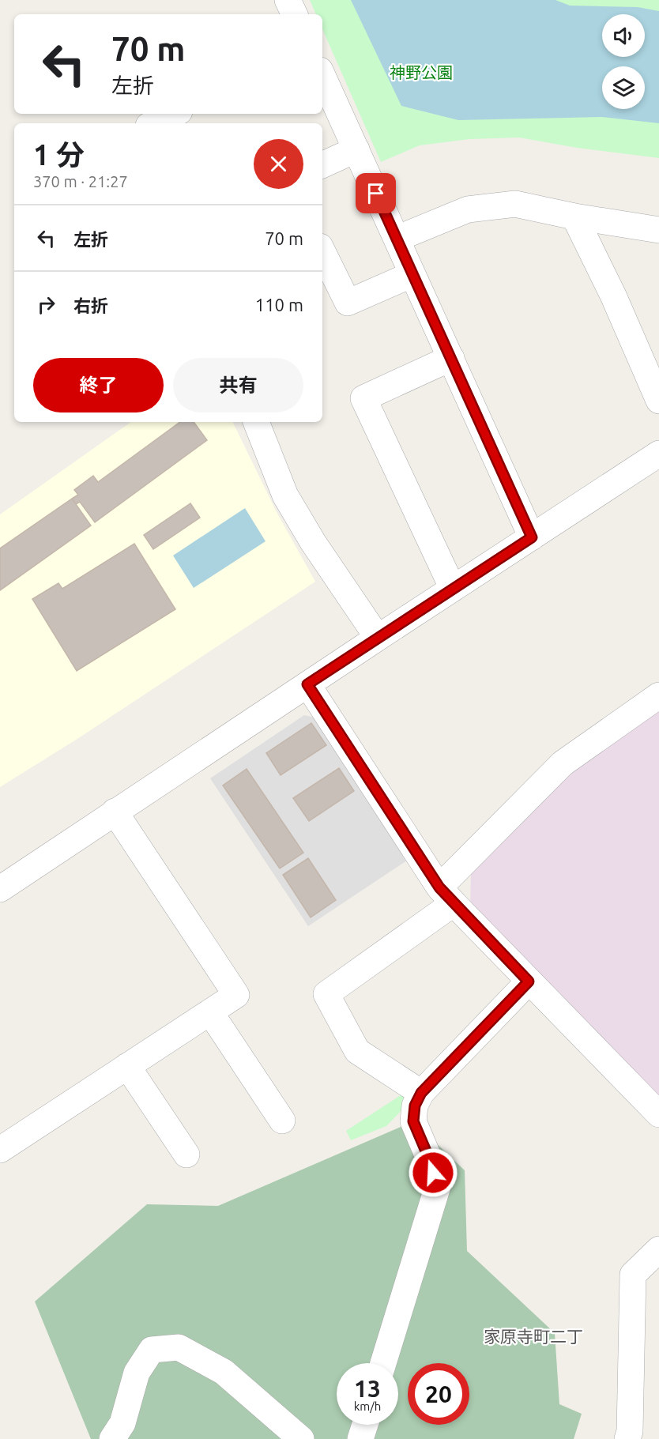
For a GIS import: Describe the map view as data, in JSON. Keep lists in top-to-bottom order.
{
  "districts": ["家原寺町二丁"],
  "parks": ["神野公園"],
  "page": {
    "turn": ["70 m", "左折"],
    "heading": ["1 分", "370 m · 21:27"],
    "list": [
      {
        "name": "左折",
        "value": "70 m"
      },
      {
        "name": "右折",
        "value": "110 m"
      }
    ],
    "buttons": ["終了", "共有"],
    "speed": "13 km/h",
    "limit": "20"
  }
}
